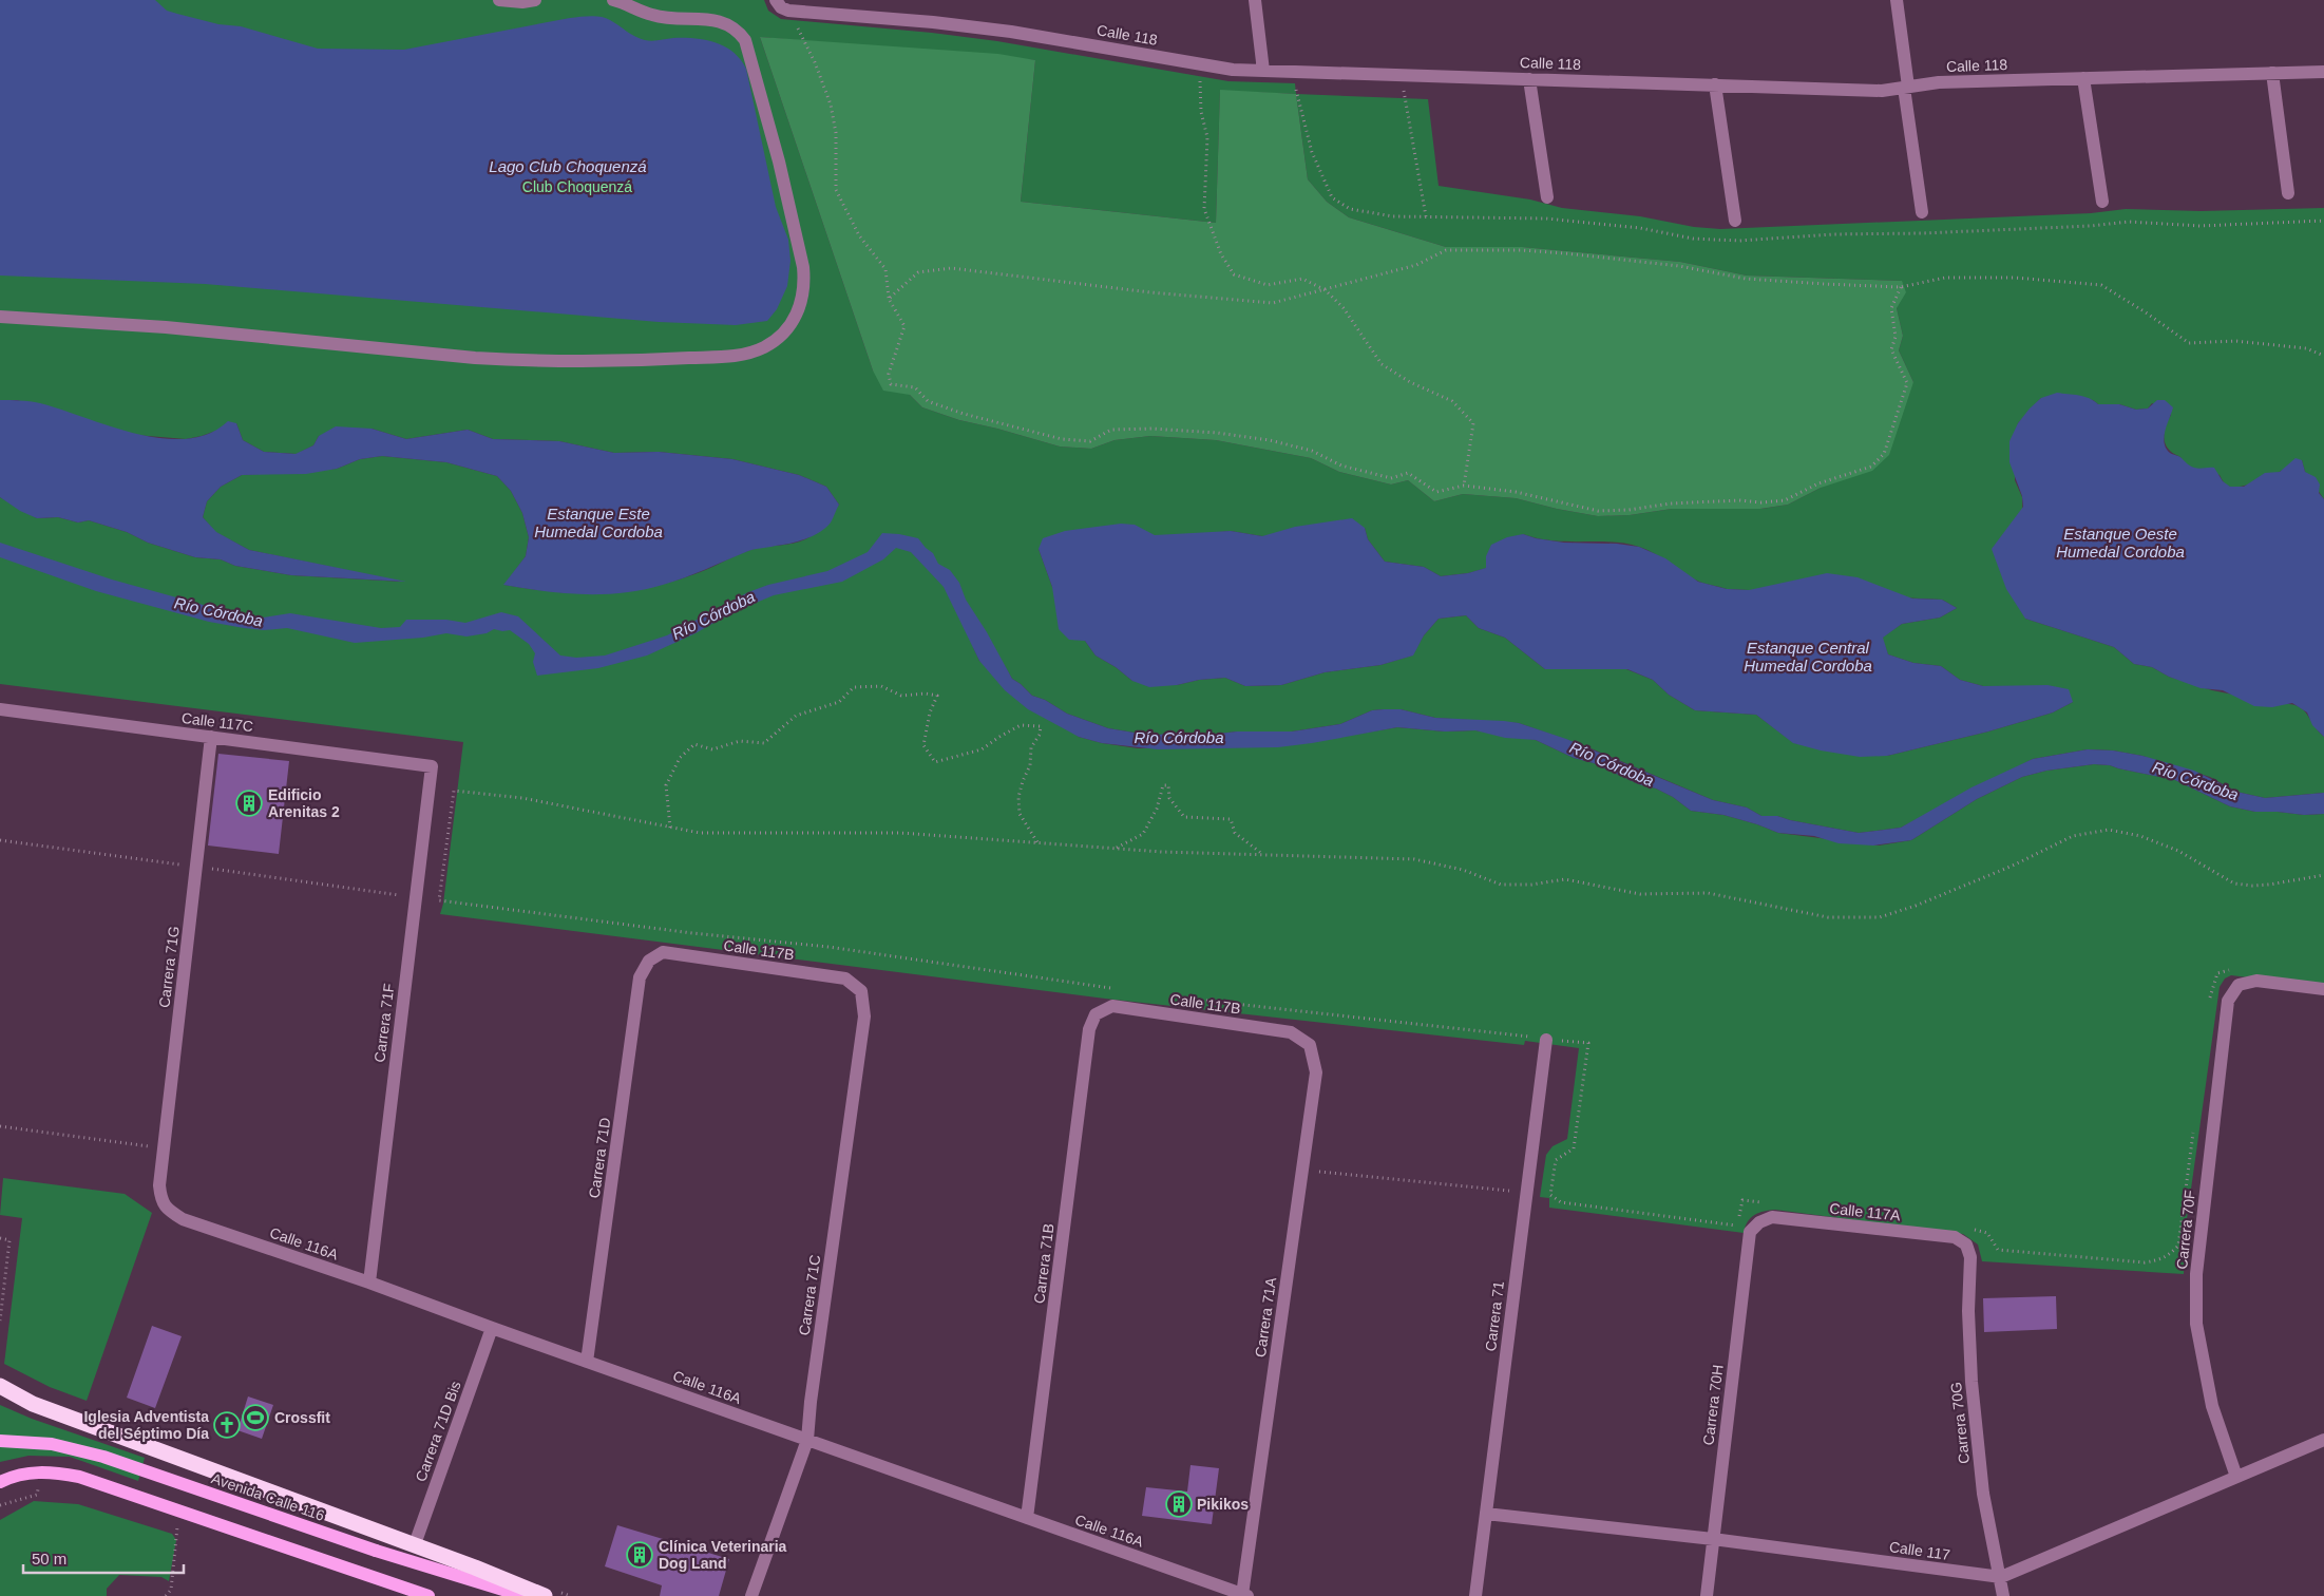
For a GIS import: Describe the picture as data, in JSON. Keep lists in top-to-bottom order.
{
  "streets": {
    "main road": ["Avenida Calle 116"],
    "street": [
      "Calle 118",
      "Calle 117C",
      "Calle 117B",
      "Carrera 71G",
      "Carrera 71F",
      "Carrera 71D",
      "Calle 117A",
      "Carrera 70F",
      "Calle 116A",
      "Carrera 71B",
      "Carrera 71C",
      "Carrera 71",
      "Carrera 71A",
      "Carrera 70H",
      "Carrera 70G",
      "Carrera 71D Bis",
      "Calle 117"
    ]
  },
  "crossings": [
    ["Calle 117C", "Carrera 71G"],
    ["Calle 117C", "Carrera 71F"],
    ["Calle 117B", "Carrera 71D"],
    ["Calle 117B", "Carrera 71B"],
    ["Calle 117B", "Carrera 71C"],
    ["Calle 117B", "Carrera 71A"],
    ["Carrera 71G", "Calle 116A"],
    ["Carrera 71F", "Calle 116A"],
    ["Carrera 71D", "Calle 116A"],
    ["Calle 117A", "Carrera 70H"],
    ["Calle 117A", "Carrera 70G"],
    ["Calle 116A", "Carrera 71B"],
    ["Calle 116A", "Carrera 71C"],
    ["Calle 116A", "Carrera 71A"],
    ["Calle 116A", "Carrera 71D Bis"],
    ["Carrera 71", "Calle 117"],
    ["Carrera 70H", "Calle 117"],
    ["Carrera 70G", "Calle 117"]
  ],
  "water": [
    "Lago Club Choquenzá",
    "Estanque Este Humedal Cordoba",
    "Estanque Oeste Humedal Cordoba",
    "Río Córdoba",
    "Estanque Central Humedal Cordoba"
  ],
  "parks": ["Club Choquenzá"],
  "places": {
    "building": ["Edificio Arenitas 2", "Pikikos", "Clínica Veterinaria Dog Land"],
    "sports": ["Crossfit"],
    "church": ["Iglesia Adventista del Séptimo Día"]
  },
  "scale_bar": "50 m"
}
